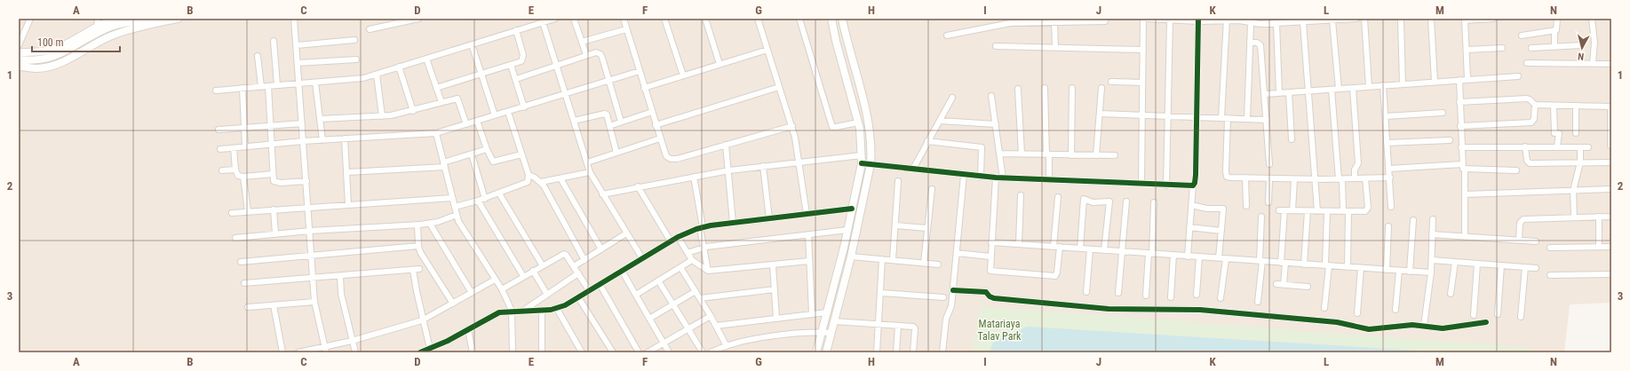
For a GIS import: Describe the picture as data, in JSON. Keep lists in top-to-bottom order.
{
  "parks": ["Matariaya Talav Park"],
  "scale_bar": "100 m",
  "north": "bottom",
  "grid": {
    "columns": [
      "A",
      "B",
      "C",
      "D",
      "E",
      "F",
      "G",
      "H",
      "I",
      "J",
      "K",
      "L",
      "M",
      "N"
    ],
    "rows": ["1", "2", "3"]
  }
}
